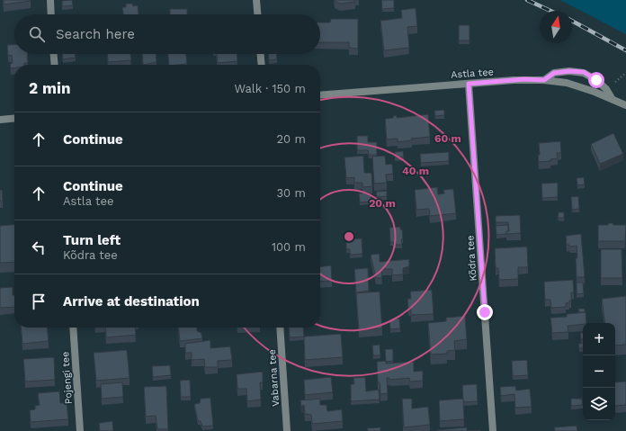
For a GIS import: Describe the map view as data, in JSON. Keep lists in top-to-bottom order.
{
  "streets": {
    "street": [
      "Astla tee",
      "Kõdra tee",
      "Pojengi tee",
      "Vabarna tee"
    ]
  },
  "crossings": [
    ["Astla tee", "Kõdra tee"]
  ],
  "north": "top",
  "page": {
    "search": "Search here",
    "heading": ["2 min", "Walk · 150 m"],
    "list": [
      ["Continue", "20 m"],
      ["Continue", "Astla tee", "30 m"],
      ["Turn left", "Kõdra tee", "100 m"],
      "Arrive at destination"
    ],
    "map_buttons": ["+", "−"]
  },
  "rings": ["60 m", "40 m", "20 m"]
}
